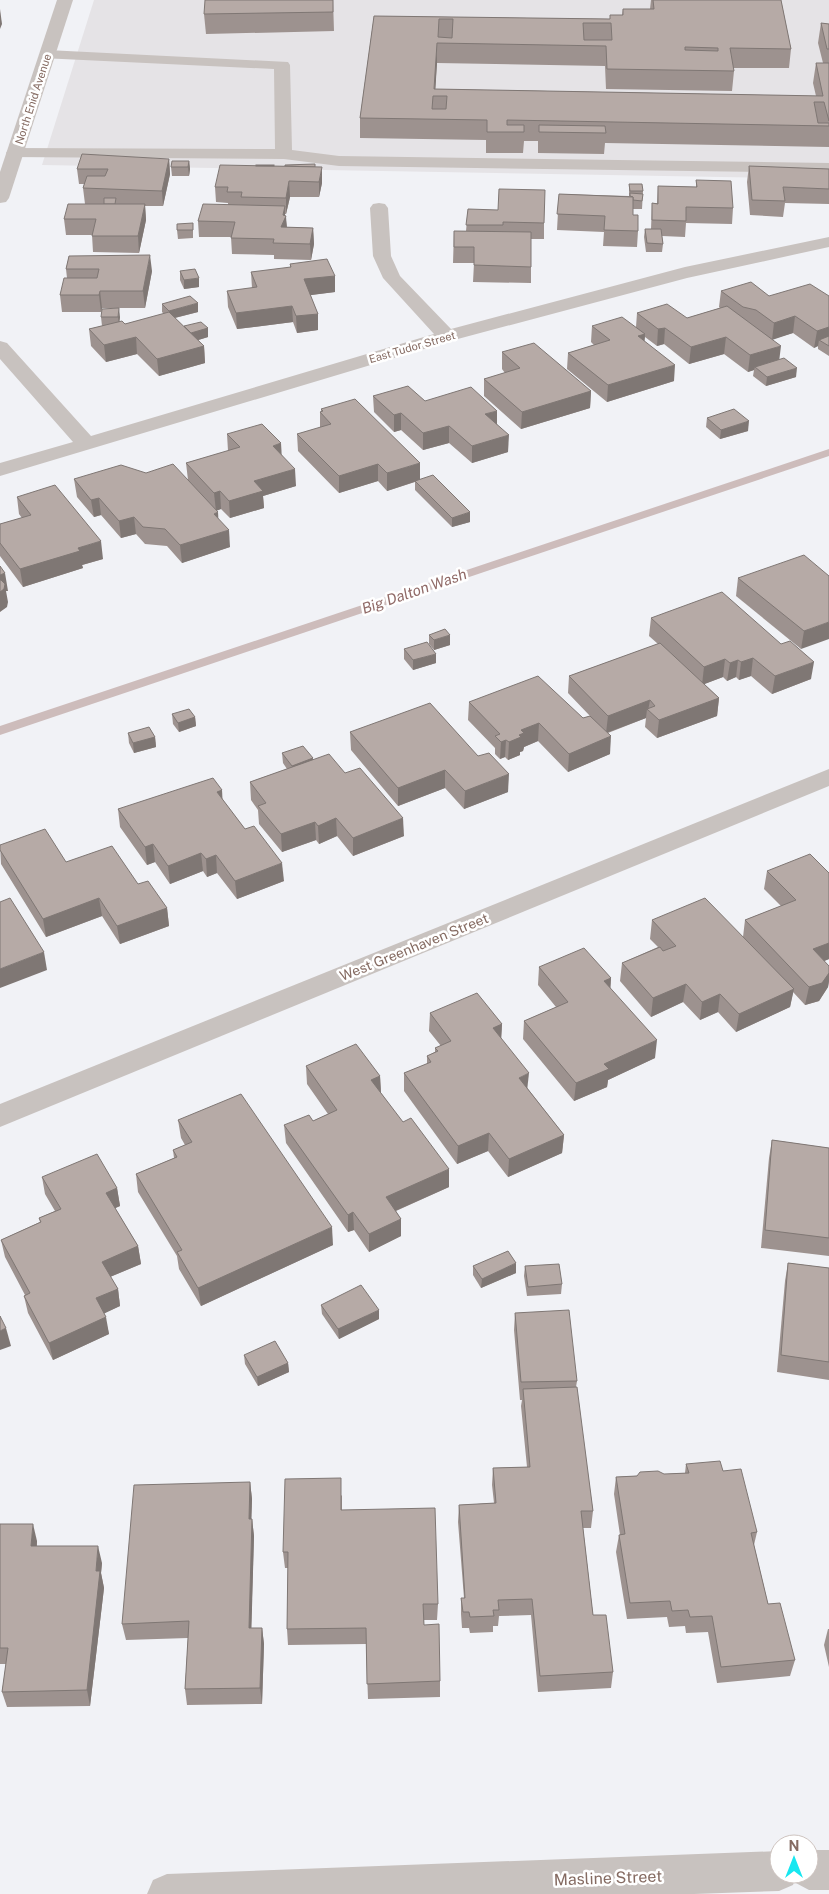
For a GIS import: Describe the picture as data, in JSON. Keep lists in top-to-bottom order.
{
  "streets": {
    "street": [
      "North Enid Avenue",
      "East Tudor Street",
      "West Greenhaven Street",
      "Masline Street"
    ]
  },
  "water": ["Big Dalton Wash"],
  "north": "top"
}
